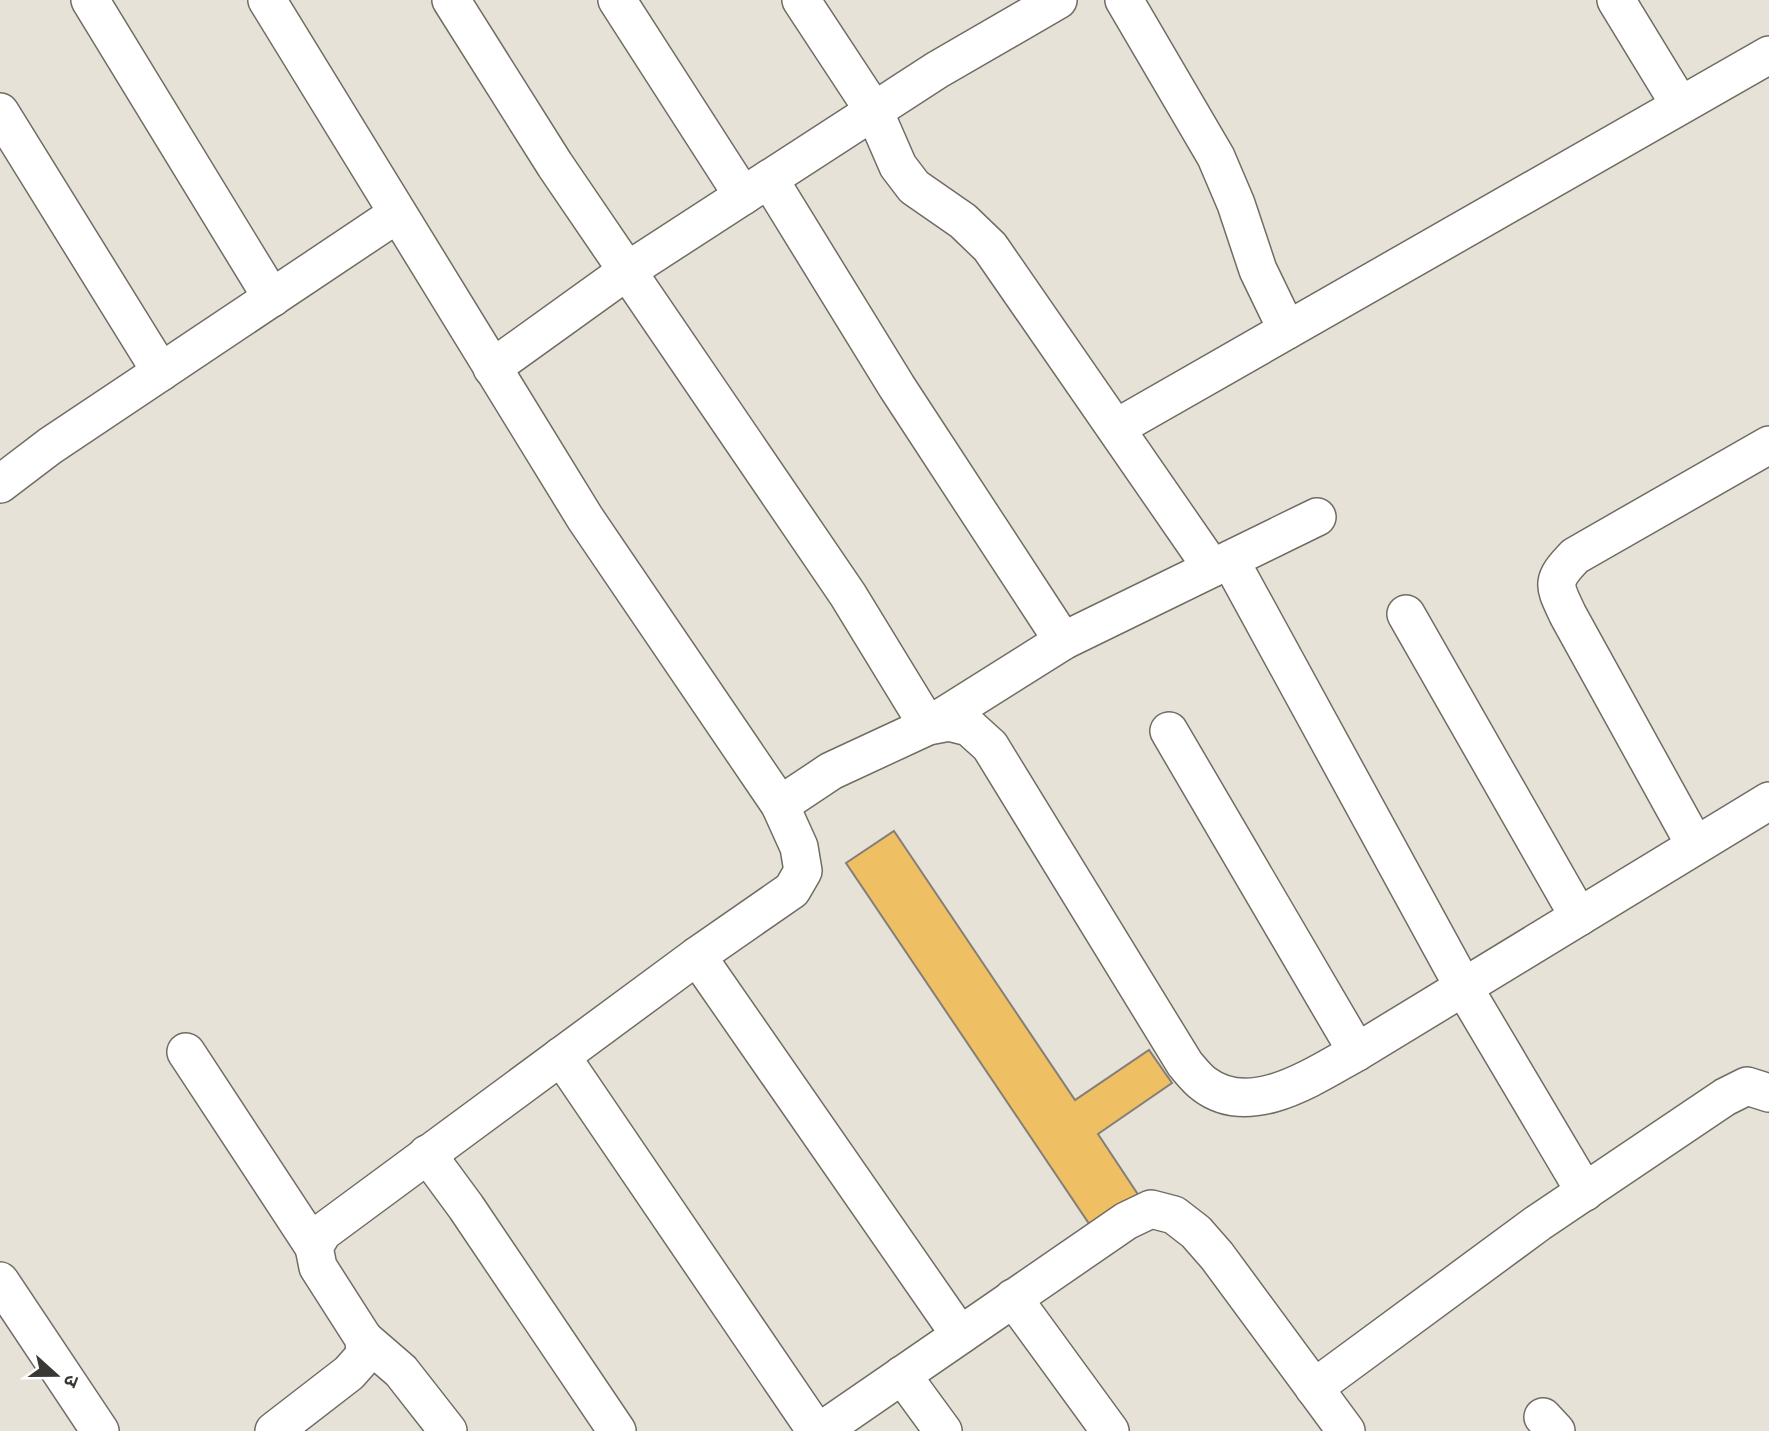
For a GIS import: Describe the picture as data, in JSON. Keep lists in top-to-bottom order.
{
  "north": "right"
}
